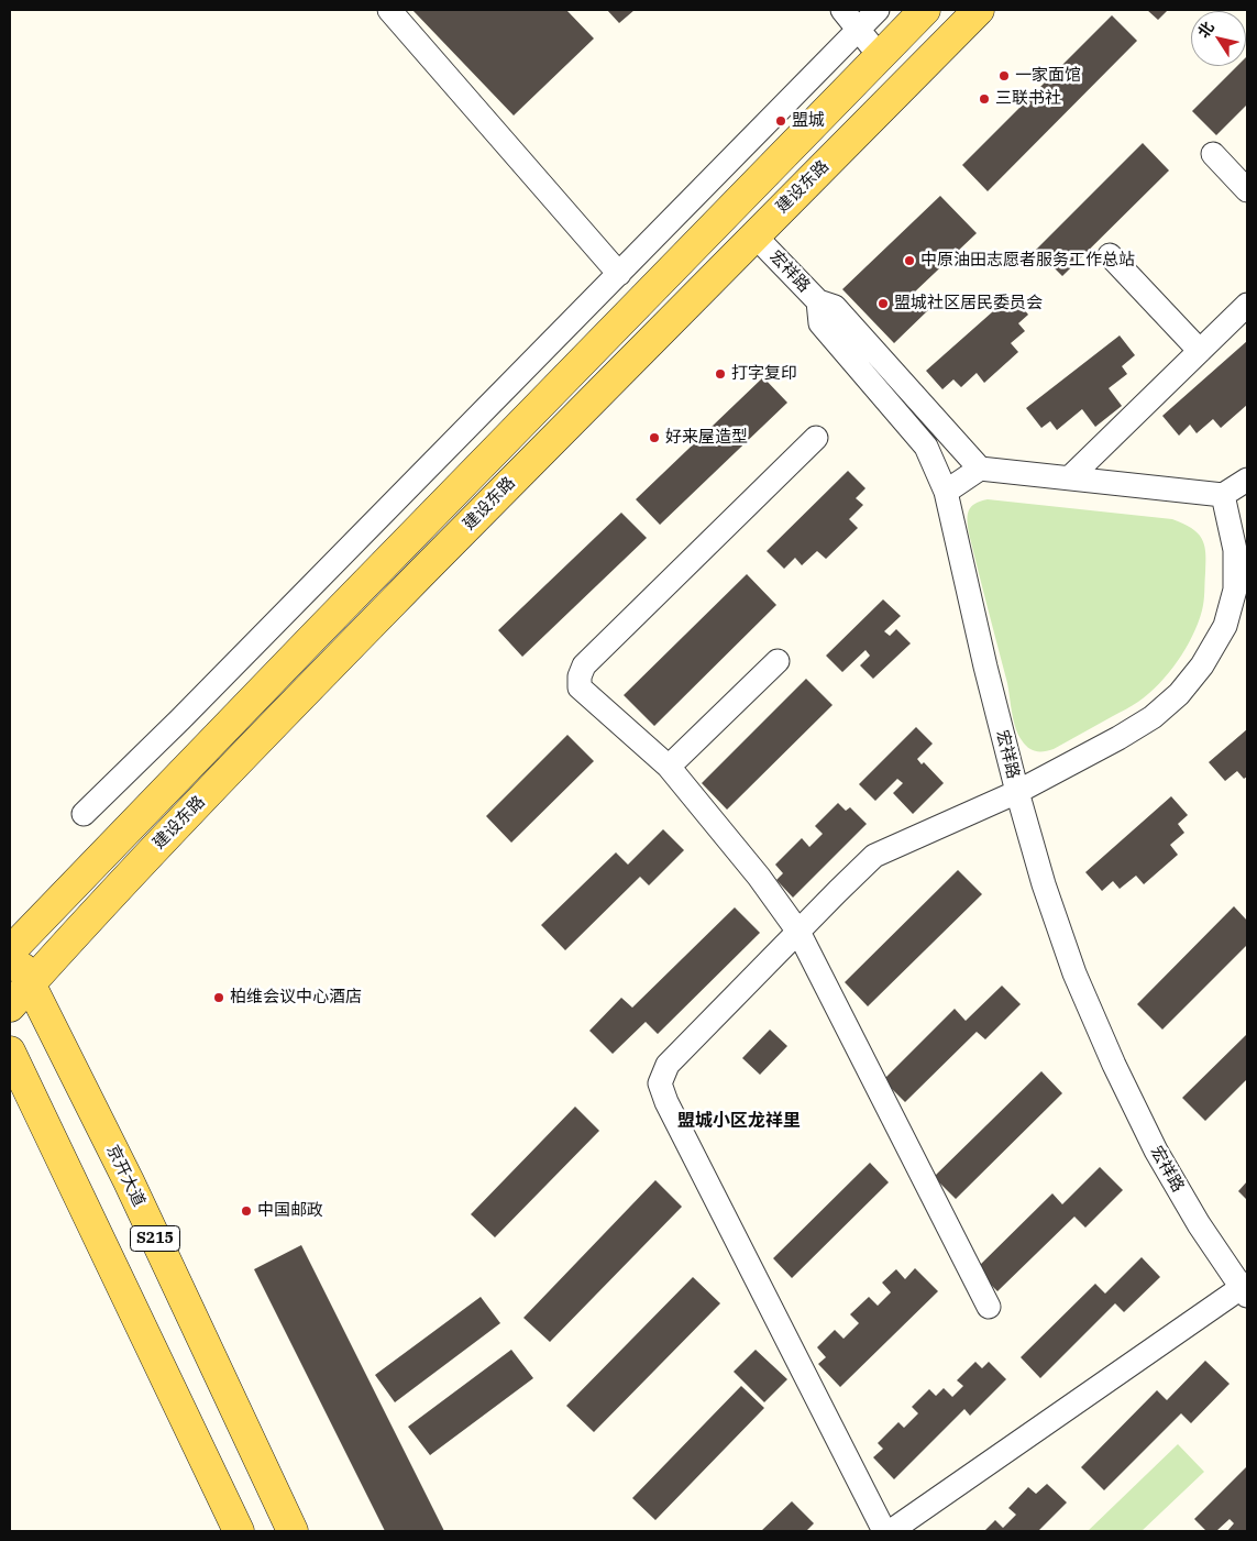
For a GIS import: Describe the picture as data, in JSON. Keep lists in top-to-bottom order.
{
  "streets": {
    "main road": ["建设东路", "京开大道", "S215"],
    "street": ["宏祥路"]
  },
  "crossings": [
    ["建设东路", "宏祥路"],
    ["建设东路", "京开大道"]
  ],
  "districts": ["盟城小区龙祥里"],
  "places": [
    "一家面馆",
    "三联书社",
    "盟城",
    "中原油田志愿者服务工作总站",
    "盟城社区居民委员会",
    "打字复印",
    "好来屋造型",
    "柏维会议中心酒店",
    "中国邮政"
  ],
  "north": "top left"
}
